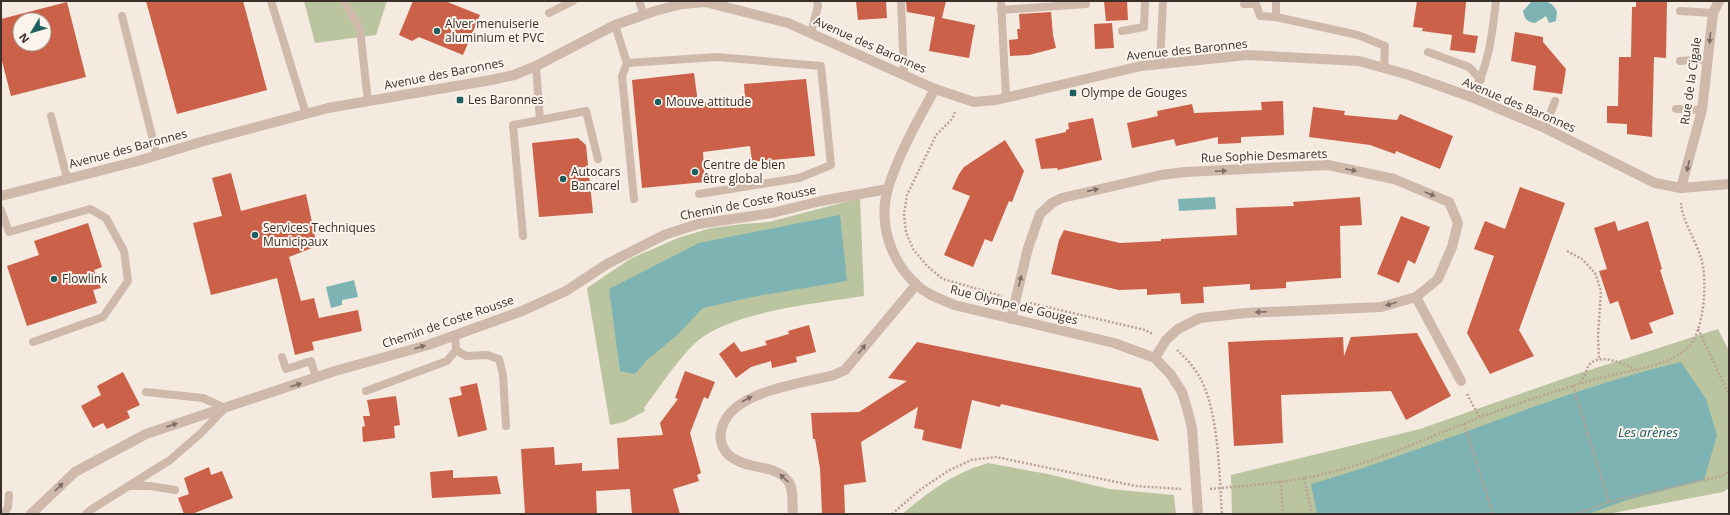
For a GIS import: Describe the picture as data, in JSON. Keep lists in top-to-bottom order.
{
  "streets": {
    "street": [
      "Avenue des Baronnes",
      "Rue de la Cigale",
      "Rue Sophie Desmarets",
      "Chemin de Coste Rousse",
      "Rue Olympe de Gouges"
    ]
  },
  "crossings": [
    ["Avenue des Baronnes", "Rue de la Cigale"],
    ["Avenue des Baronnes", "Rue Olympe de Gouges"],
    ["Rue Sophie Desmarets", "Rue Olympe de Gouges"],
    ["Chemin de Coste Rousse", "Rue Olympe de Gouges"]
  ],
  "one_way": ["Rue de la Cigale", "Chemin de Coste Rousse"],
  "water": ["Les arènes"],
  "places": {
    "other": [
      "Alver menuiserie aluminium et PVC",
      "Mouve attitude",
      "Centre de bien être global",
      "Autocars Bancarel",
      "Services Techniques Municipaux",
      "Flowlink"
    ],
    "transit": ["Olympe de Gouges", "Les Baronnes"]
  },
  "north": "bottom left"
}
